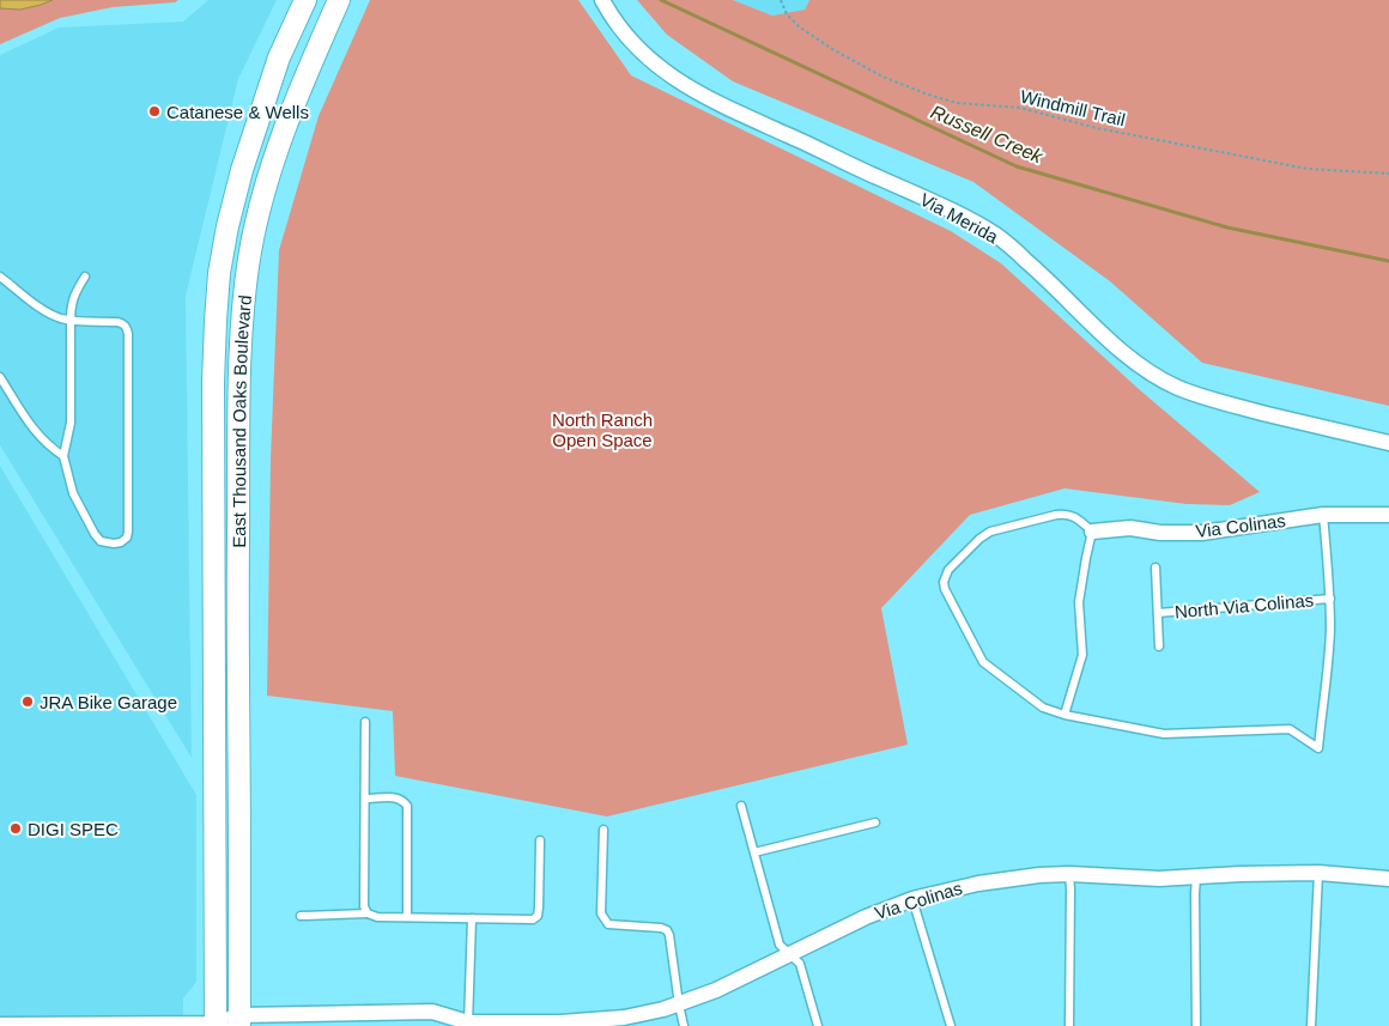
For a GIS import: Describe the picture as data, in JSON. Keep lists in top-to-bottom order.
{
  "streets": {
    "main road": ["East Thousand Oaks Boulevard"],
    "street": ["Via Merida", "Via Colinas"],
    "lane": ["North Via Colinas"],
    "path": ["Windmill Trail"]
  },
  "crossings": [
    ["East Thousand Oaks Boulevard", "Via Colinas"],
    ["Via Colinas", "North Via Colinas"]
  ],
  "water": ["Russell Creek"],
  "parks": ["North Ranch Open Space"],
  "places": ["Catanese & Wells", "JRA Bike Garage", "DIGI SPEC"]
}
